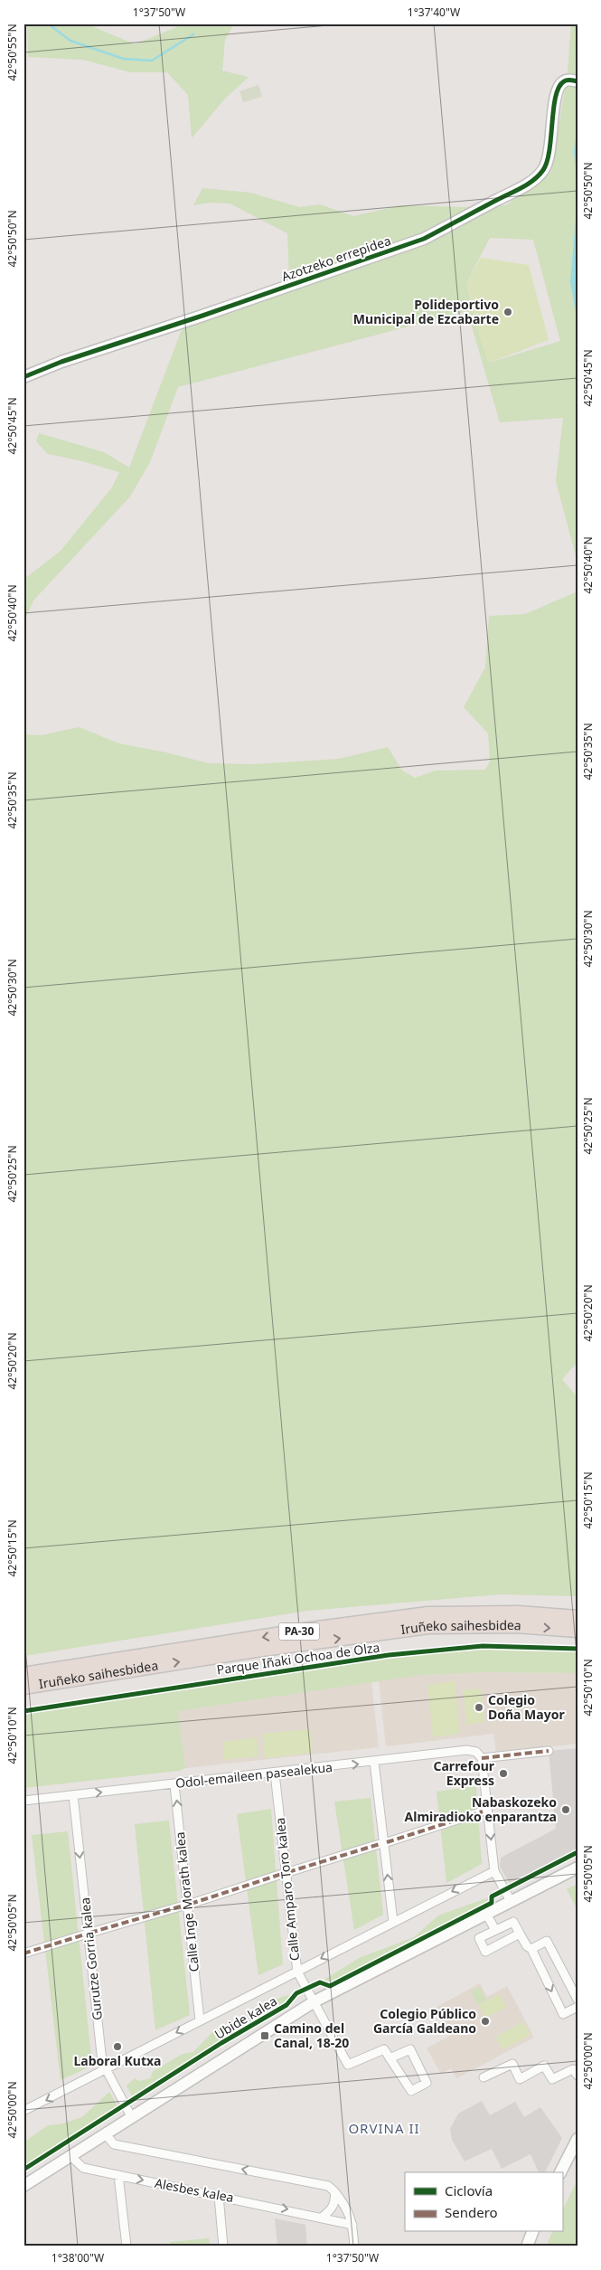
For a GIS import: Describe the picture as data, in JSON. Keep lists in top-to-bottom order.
{
  "streets": {
    "highway": ["Iruñeko saihesbidea", "PA-30"],
    "street": [
      "Azotzeko errepidea",
      "Odol-emaileen pasealekua",
      "Calle Amparo Toro kalea",
      "Calle Inge Morath kalea",
      "Gurutze Gorria kalea",
      "Ubide kalea",
      "Alesbes kalea"
    ],
    "cycle path": ["Parque Iñaki Ochoa de Olza"]
  },
  "crossings": [
    ["Odol-emaileen pasealekua", "Calle Amparo Toro kalea"],
    ["Odol-emaileen pasealekua", "Calle Inge Morath kalea"],
    ["Odol-emaileen pasealekua", "Gurutze Gorria kalea"],
    ["Calle Amparo Toro kalea", "Ubide kalea"],
    ["Calle Inge Morath kalea", "Ubide kalea"],
    ["Gurutze Gorria kalea", "Ubide kalea"],
    ["Ubide kalea", "Alesbes kalea"]
  ],
  "one_way": ["Odol-emaileen pasealekua", "Calle Inge Morath kalea", "Gurutze Gorria kalea"],
  "districts": ["ORVINA II"],
  "places": {
    "other": [
      "Polideportivo Municipal de Ezcabarte",
      "Colegio Doña Mayor",
      "Carrefour Express",
      "Nabaskozeko Almiradioko enparantza",
      "Colegio Público García Galdeano",
      "Laboral Kutxa"
    ],
    "transit": ["Camino del Canal, 18-20"]
  },
  "legend": ["Ciclovía", "Sendero"],
  "coordinates": [
    "1°37'50\"W",
    "1°37'40\"W",
    "42°50'55\"N",
    "42°50'50\"N",
    "42°50'45\"N",
    "42°50'40\"N",
    "42°50'35\"N",
    "42°50'30\"N",
    "42°50'25\"N",
    "42°50'20\"N",
    "42°50'15\"N",
    "42°50'10\"N",
    "42°50'05\"N",
    "42°50'00\"N",
    "1°38'00\"W"
  ]
}
